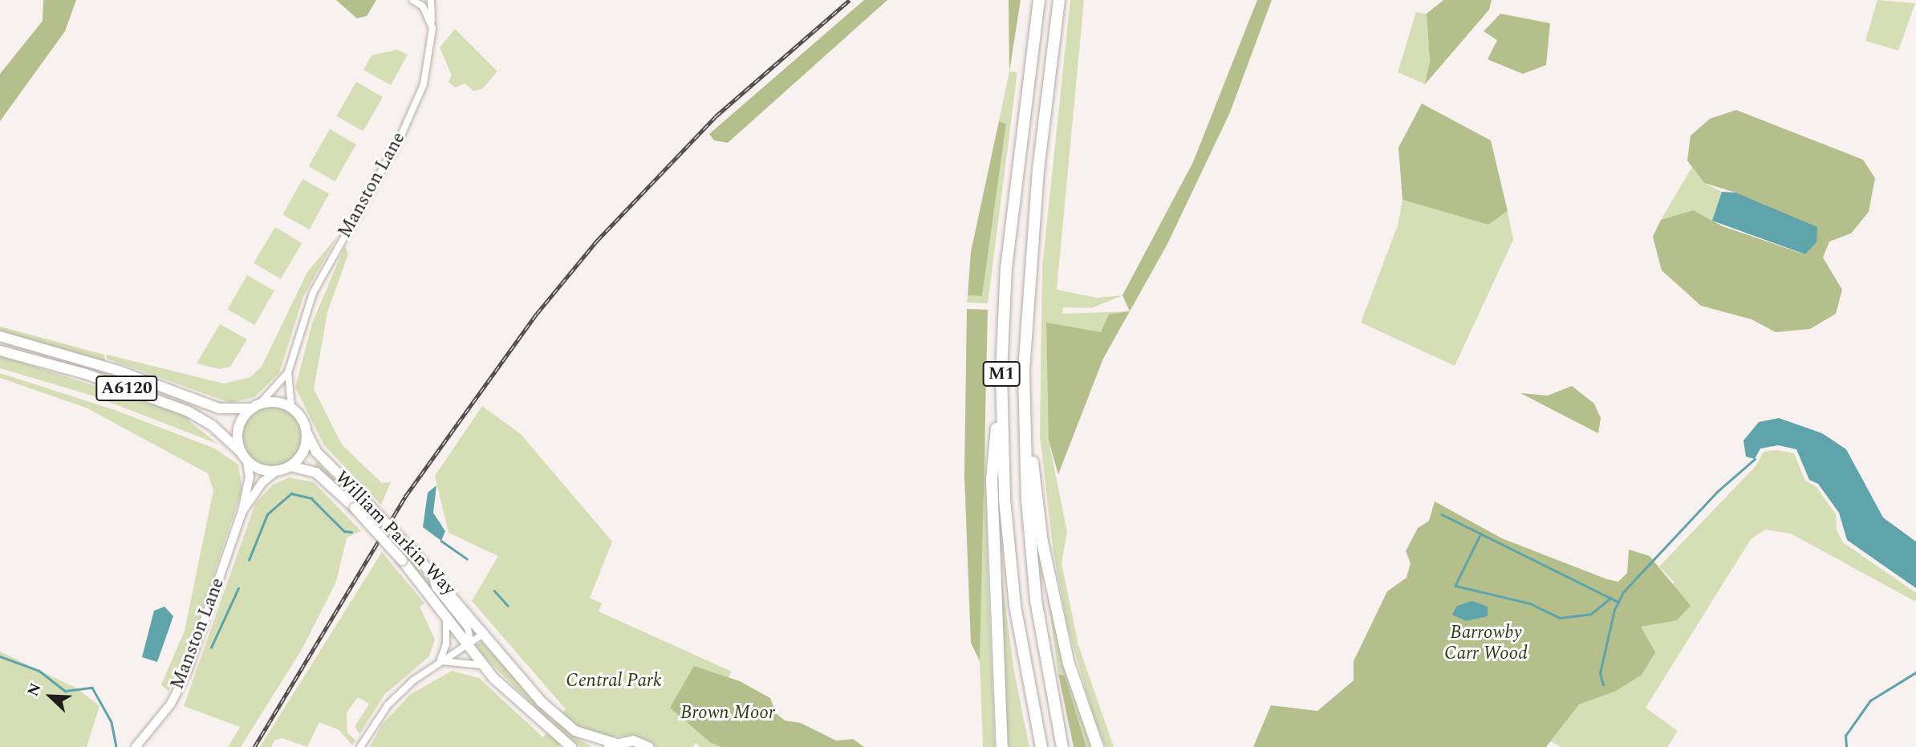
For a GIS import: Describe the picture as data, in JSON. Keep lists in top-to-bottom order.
{
  "streets": {
    "highway": ["M1", "A6120", "William Parkin Way"],
    "street": ["Manston Lane"]
  },
  "crossings": [
    ["Manston Lane", "A6120"],
    ["Manston Lane", "William Parkin Way"],
    ["A6120", "William Parkin Way"]
  ],
  "parks": ["Barrowby Carr Wood", "Central Park", "Brown Moor"],
  "north": "top left"
}
